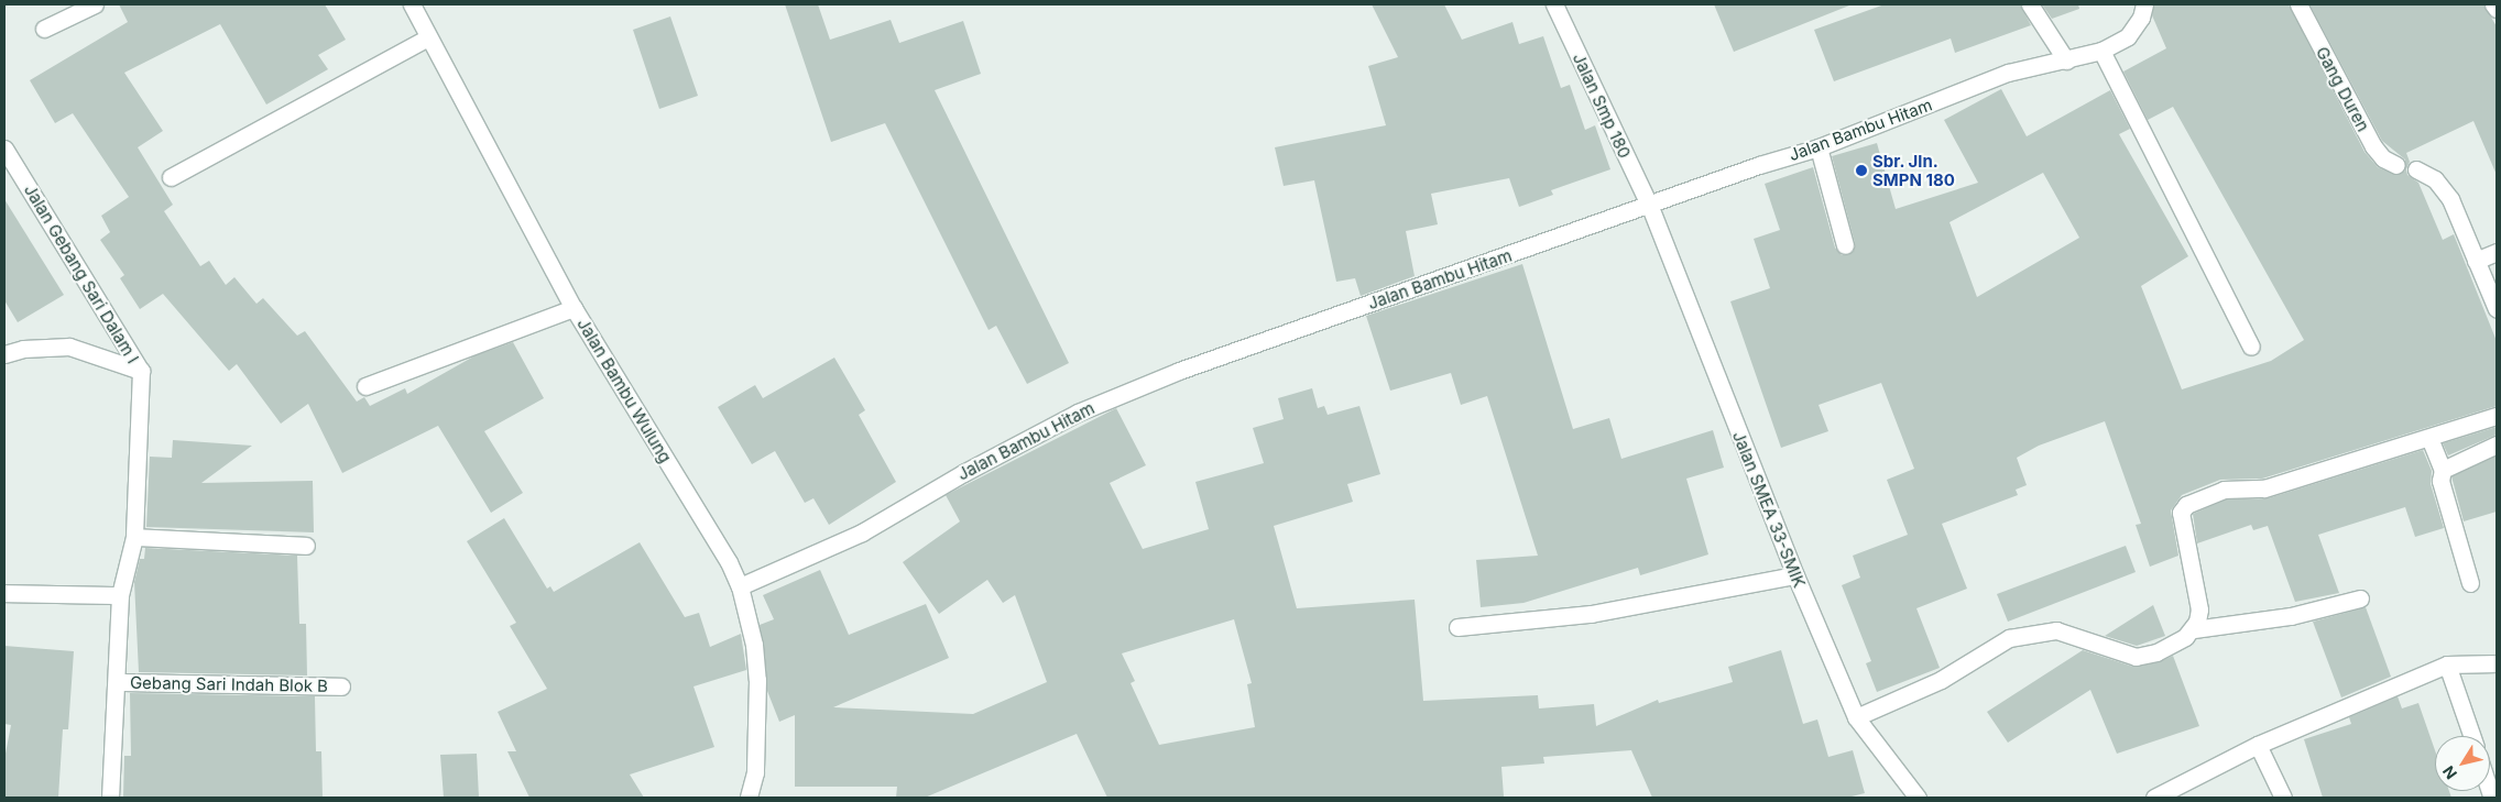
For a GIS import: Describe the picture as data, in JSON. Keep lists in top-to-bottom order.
{
  "streets": {
    "street": [
      "Gang Duren",
      "Jalan Smp 180",
      "Jalan Bambu Hitam",
      "Jalan Gebang Sari Dalam I",
      "Jalan Bambu Wulung",
      "Jalan SMEA 33-SMIK",
      "Gebang Sari Indah Blok B"
    ]
  },
  "crossings": [
    ["Jalan Smp 180", "Jalan Bambu Hitam"],
    ["Jalan Smp 180", "Jalan SMEA 33-SMIK"],
    ["Jalan Bambu Hitam", "Jalan Bambu Wulung"],
    ["Jalan Bambu Hitam", "Jalan SMEA 33-SMIK"],
    ["Jalan Gebang Sari Dalam I", "Gebang Sari Indah Blok B"]
  ],
  "places": ["Sbr. Jln. SMPN 180"],
  "north": "bottom left"
}
